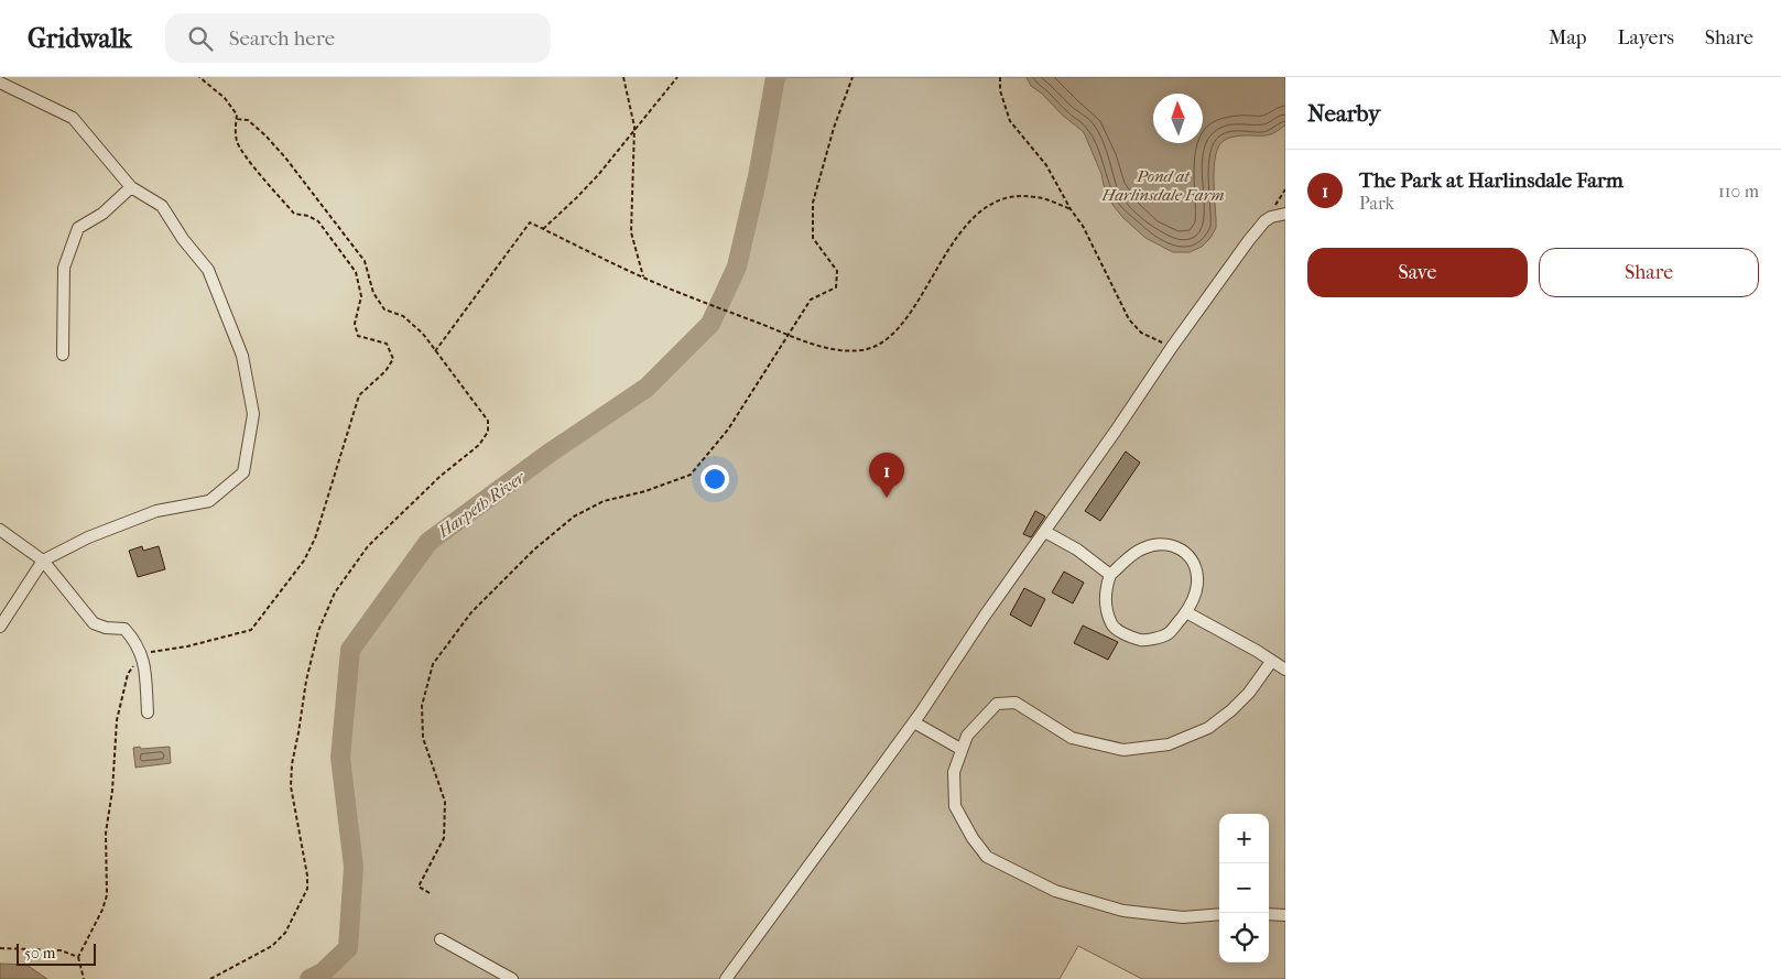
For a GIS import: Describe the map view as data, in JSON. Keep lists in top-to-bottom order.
{
  "water": ["Pond at Harlinsdale Farm", "Harpeth River"],
  "scale_bar": "50 m",
  "north": "top",
  "page": {
    "header": "Gridwalk",
    "search": "Search here",
    "nav": ["Map", "Layers", "Share"],
    "heading": "Nearby",
    "list": [
      {
        "mark": "1",
        "name": "The Park at Harlinsdale Farm",
        "note": "Park",
        "value": "110 m"
      }
    ],
    "buttons": ["Save", "Share"],
    "pins": "1",
    "map_buttons": ["+", "−"],
    "scale": "50 m"
  }
}
